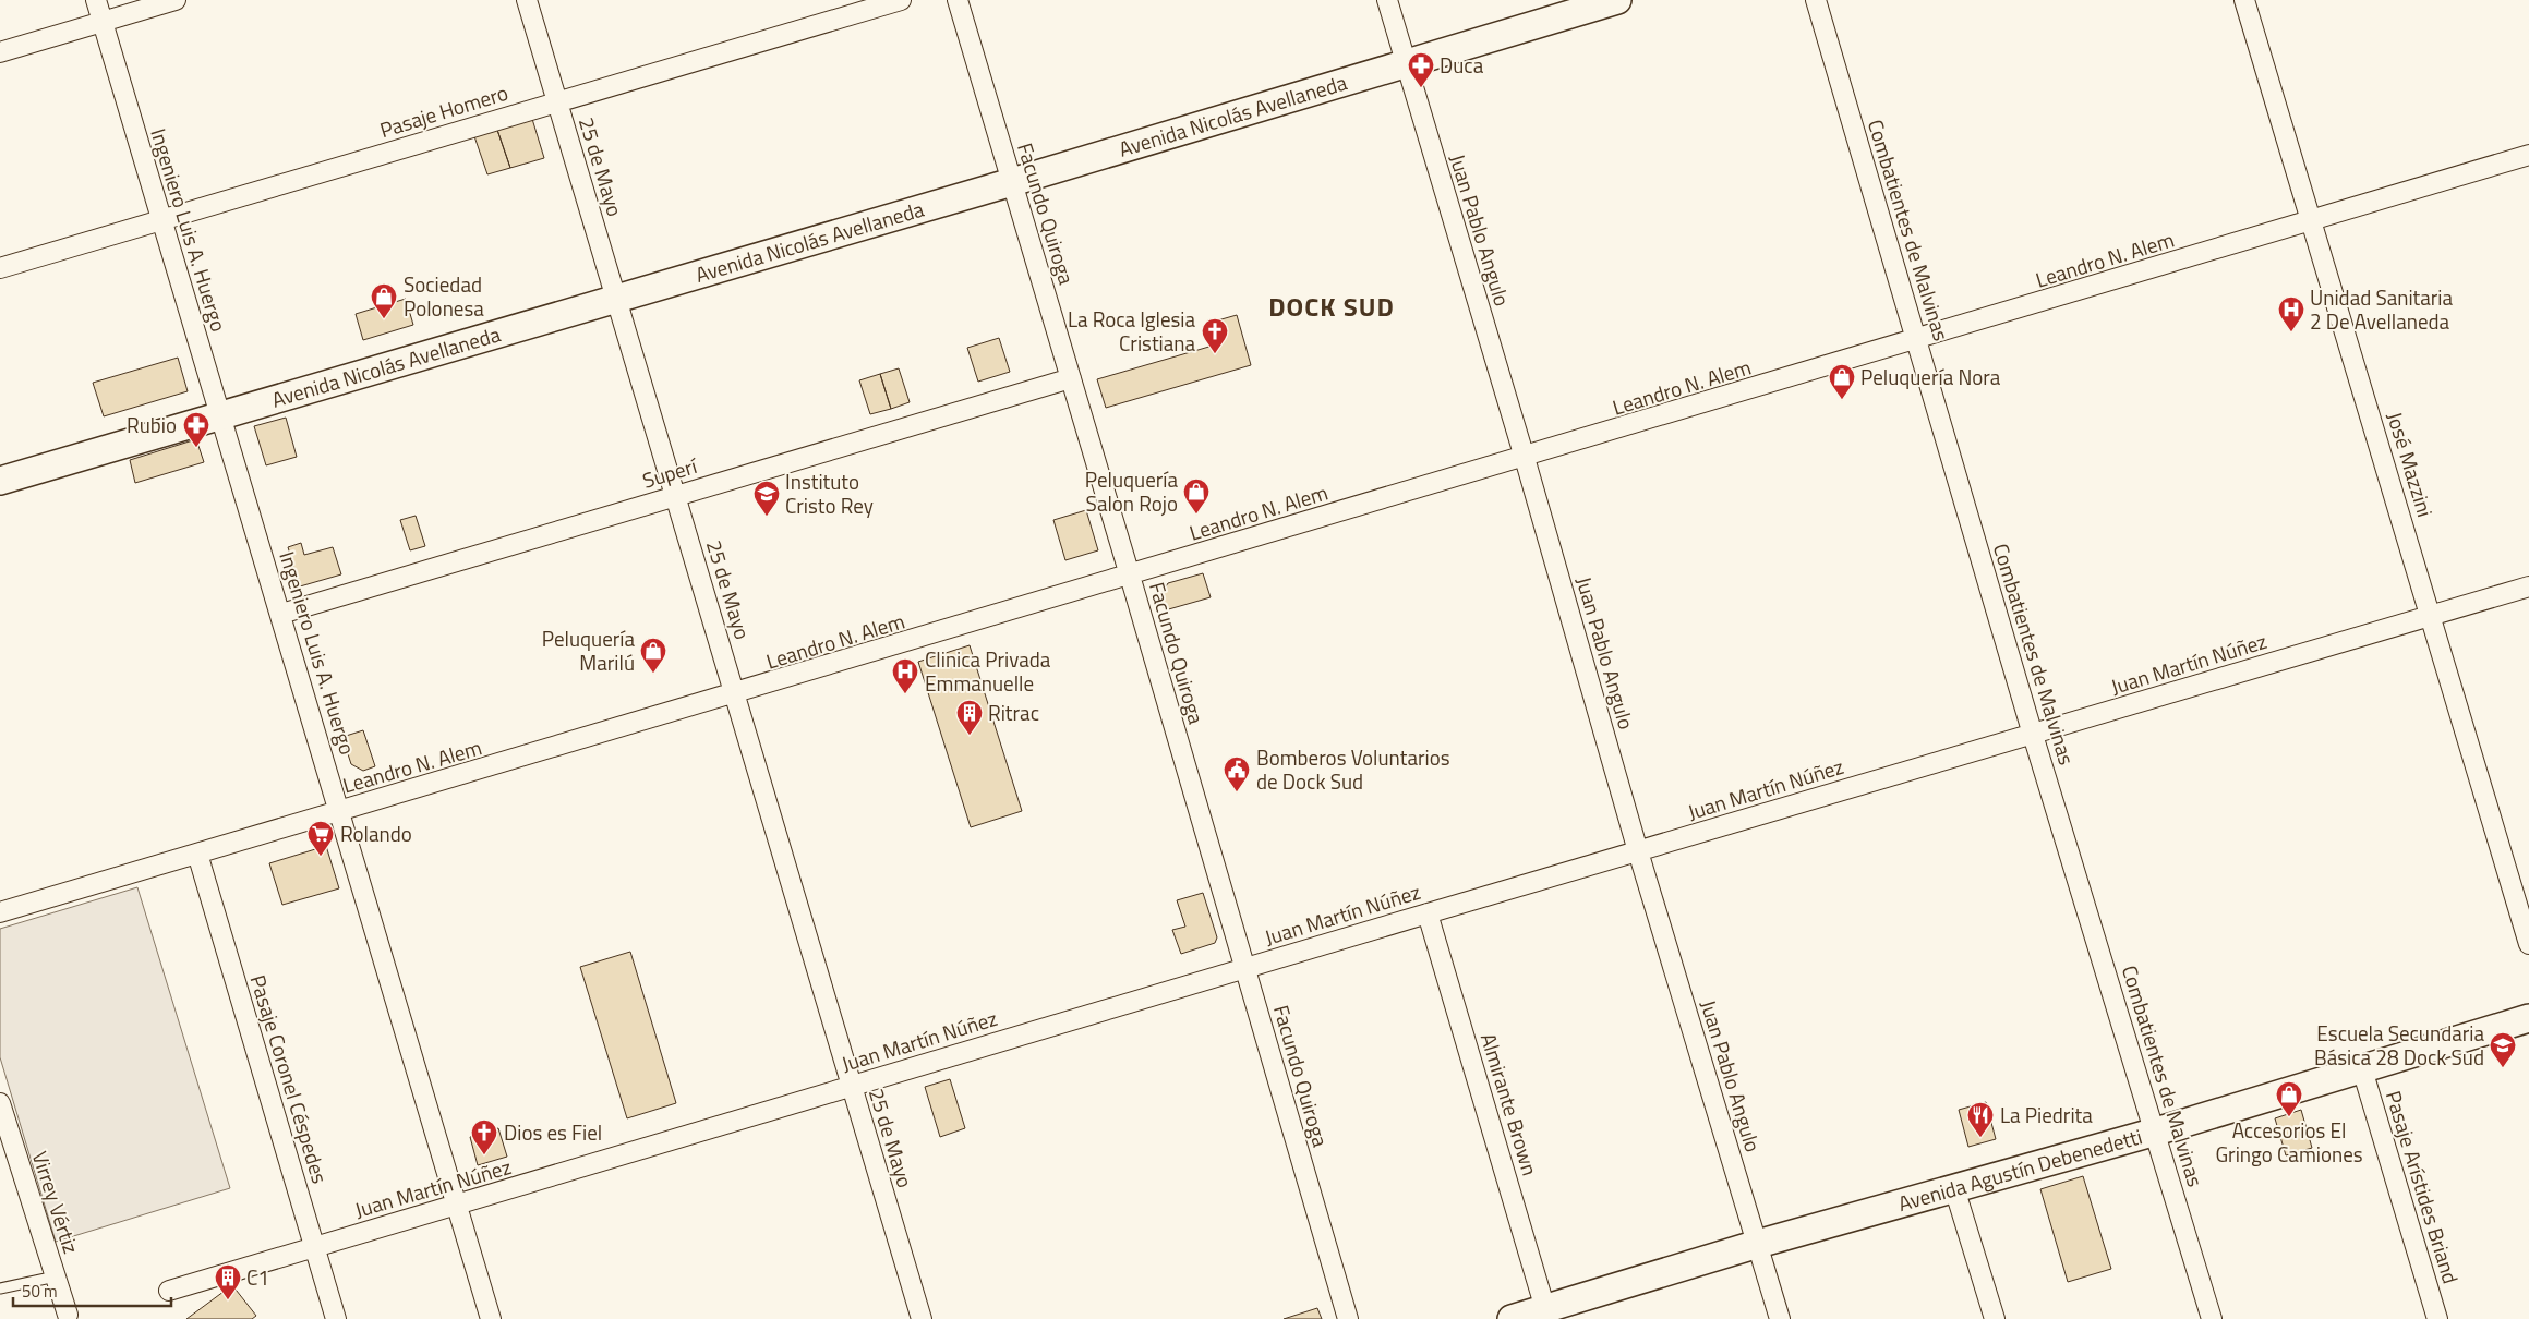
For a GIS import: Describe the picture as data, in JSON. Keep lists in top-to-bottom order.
{
  "streets": {
    "main road": ["Avenida Nicolás Avellaneda", "Avenida Agustín Debenedetti"],
    "street": [
      "Pasaje Homero",
      "25 de Mayo",
      "Facundo Quiroga",
      "Ingeniero Luis A. Huergo",
      "Juan Pablo Angulo",
      "Combatientes de Malvinas",
      "Leandro N. Alem",
      "José Mazzini",
      "Superí",
      "Juan Martín Núñez",
      "Pasaje Coronel Céspedes",
      "Almirante Brown",
      "Pasaje Arístides Briand",
      "Virrey Vértiz"
    ]
  },
  "crossings": [
    ["Pasaje Homero", "25 de Mayo"],
    ["Pasaje Homero", "Ingeniero Luis A. Huergo"],
    ["Avenida Nicolás Avellaneda", "25 de Mayo"],
    ["Avenida Nicolás Avellaneda", "Facundo Quiroga"],
    ["Avenida Nicolás Avellaneda", "Ingeniero Luis A. Huergo"],
    ["Avenida Nicolás Avellaneda", "Juan Pablo Angulo"],
    ["25 de Mayo", "Leandro N. Alem"],
    ["25 de Mayo", "Superí"],
    ["25 de Mayo", "Juan Martín Núñez"],
    ["Facundo Quiroga", "Leandro N. Alem"],
    ["Facundo Quiroga", "Superí"],
    ["Facundo Quiroga", "Juan Martín Núñez"],
    ["Ingeniero Luis A. Huergo", "Leandro N. Alem"],
    ["Ingeniero Luis A. Huergo", "Superí"],
    ["Ingeniero Luis A. Huergo", "Juan Martín Núñez"],
    ["Juan Pablo Angulo", "Leandro N. Alem"],
    ["Juan Pablo Angulo", "Juan Martín Núñez"],
    ["Juan Pablo Angulo", "Avenida Agustín Debenedetti"],
    ["Combatientes de Malvinas", "Leandro N. Alem"],
    ["Combatientes de Malvinas", "Juan Martín Núñez"],
    ["Combatientes de Malvinas", "Avenida Agustín Debenedetti"],
    ["Leandro N. Alem", "José Mazzini"],
    ["Leandro N. Alem", "Pasaje Coronel Céspedes"],
    ["José Mazzini", "Juan Martín Núñez"],
    ["Juan Martín Núñez", "Pasaje Coronel Céspedes"],
    ["Juan Martín Núñez", "Almirante Brown"],
    ["Almirante Brown", "Avenida Agustín Debenedetti"],
    ["Avenida Agustín Debenedetti", "Pasaje Arístides Briand"]
  ],
  "districts": ["DOCK SUD"],
  "places": {
    "pharmacy": ["Duca", "Rubio"],
    "shop": [
      "Sociedad Polonesa",
      "Peluquería Nora",
      "Peluquería Salon Rojo",
      "Peluquería Marilú",
      "Accesorios El Gringo Camiones"
    ],
    "hospital": ["Unidad Sanitaria 2 De Avellaneda", "Clinica Privada Emmanuelle"],
    "church": ["La Roca Iglesia Cristiana", "Dios es Fiel"],
    "school or university": ["Instituto Cristo Rey", "Escuela Secundaria Básica 28 Dock Sud"],
    "building": ["Ritrac", "C1"],
    "public building": ["Bomberos Voluntarios de Dock Sud"],
    "supermarket": ["Rolando"],
    "restaurant": ["La Piedrita"]
  },
  "scale_bar": "50 m"
}
